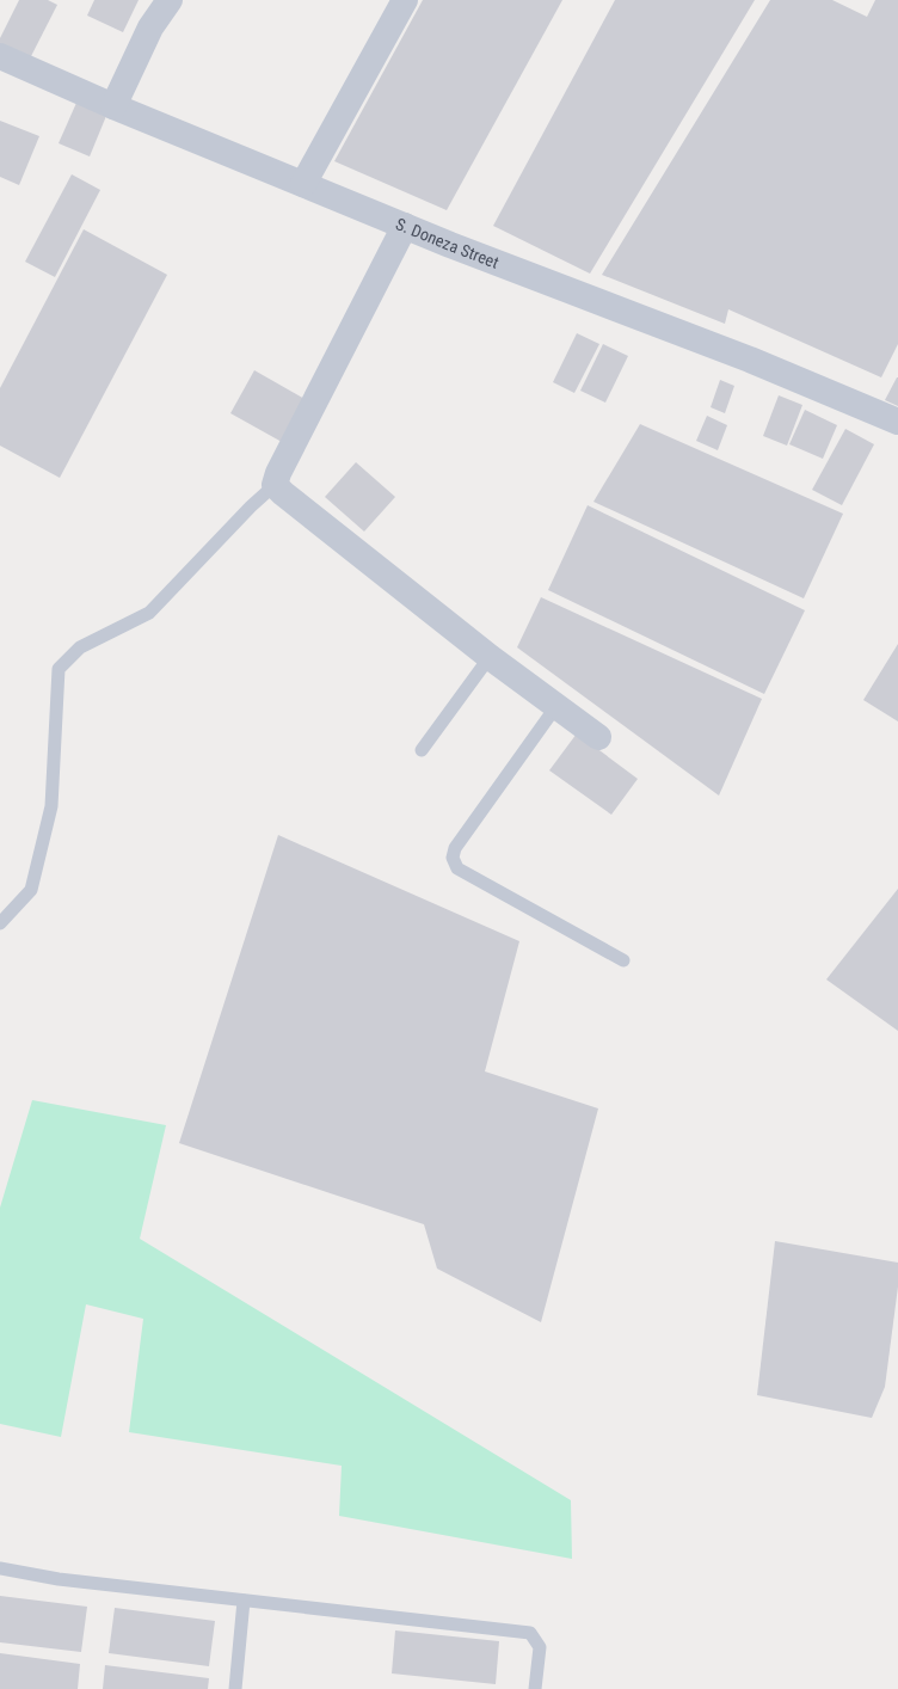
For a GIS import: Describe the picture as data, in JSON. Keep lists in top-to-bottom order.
{
  "streets": {
    "street": ["S. Doneza Street"]
  }
}
